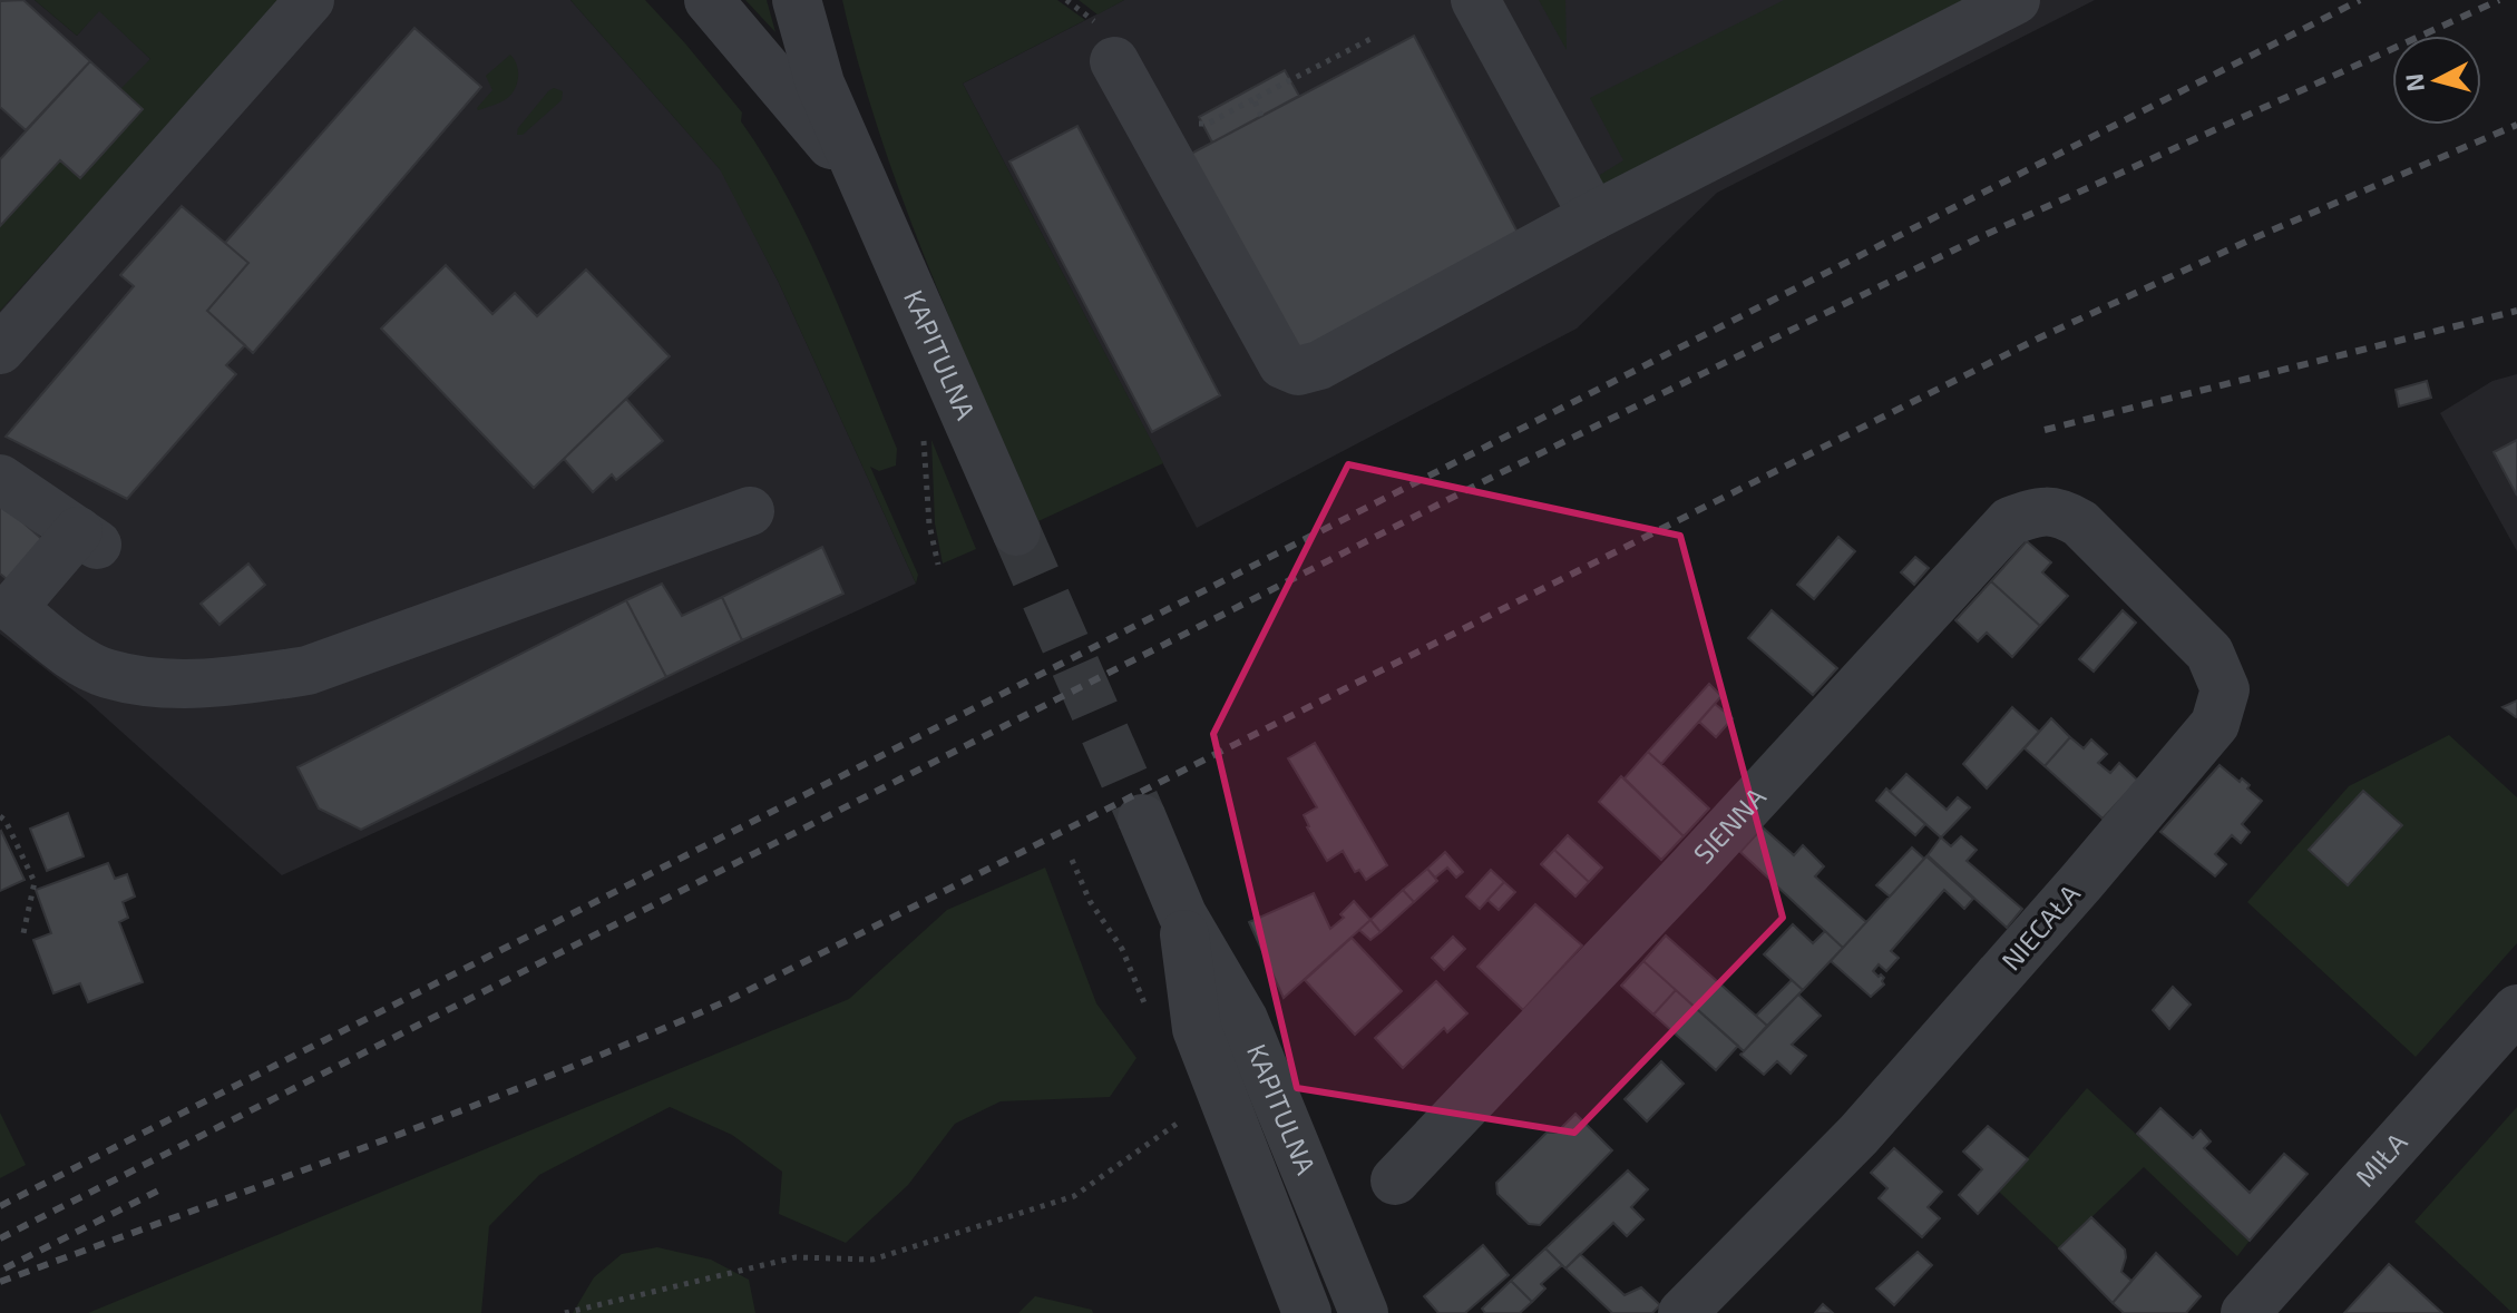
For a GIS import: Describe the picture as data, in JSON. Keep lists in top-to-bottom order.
{
  "streets": {
    "street": [
      "KAPITULNA",
      "SIENNA",
      "NIECAŁA",
      "MIŁA"
    ]
  },
  "crossings": [
    ["SIENNA", "NIECAŁA"]
  ],
  "north": "left"
}
